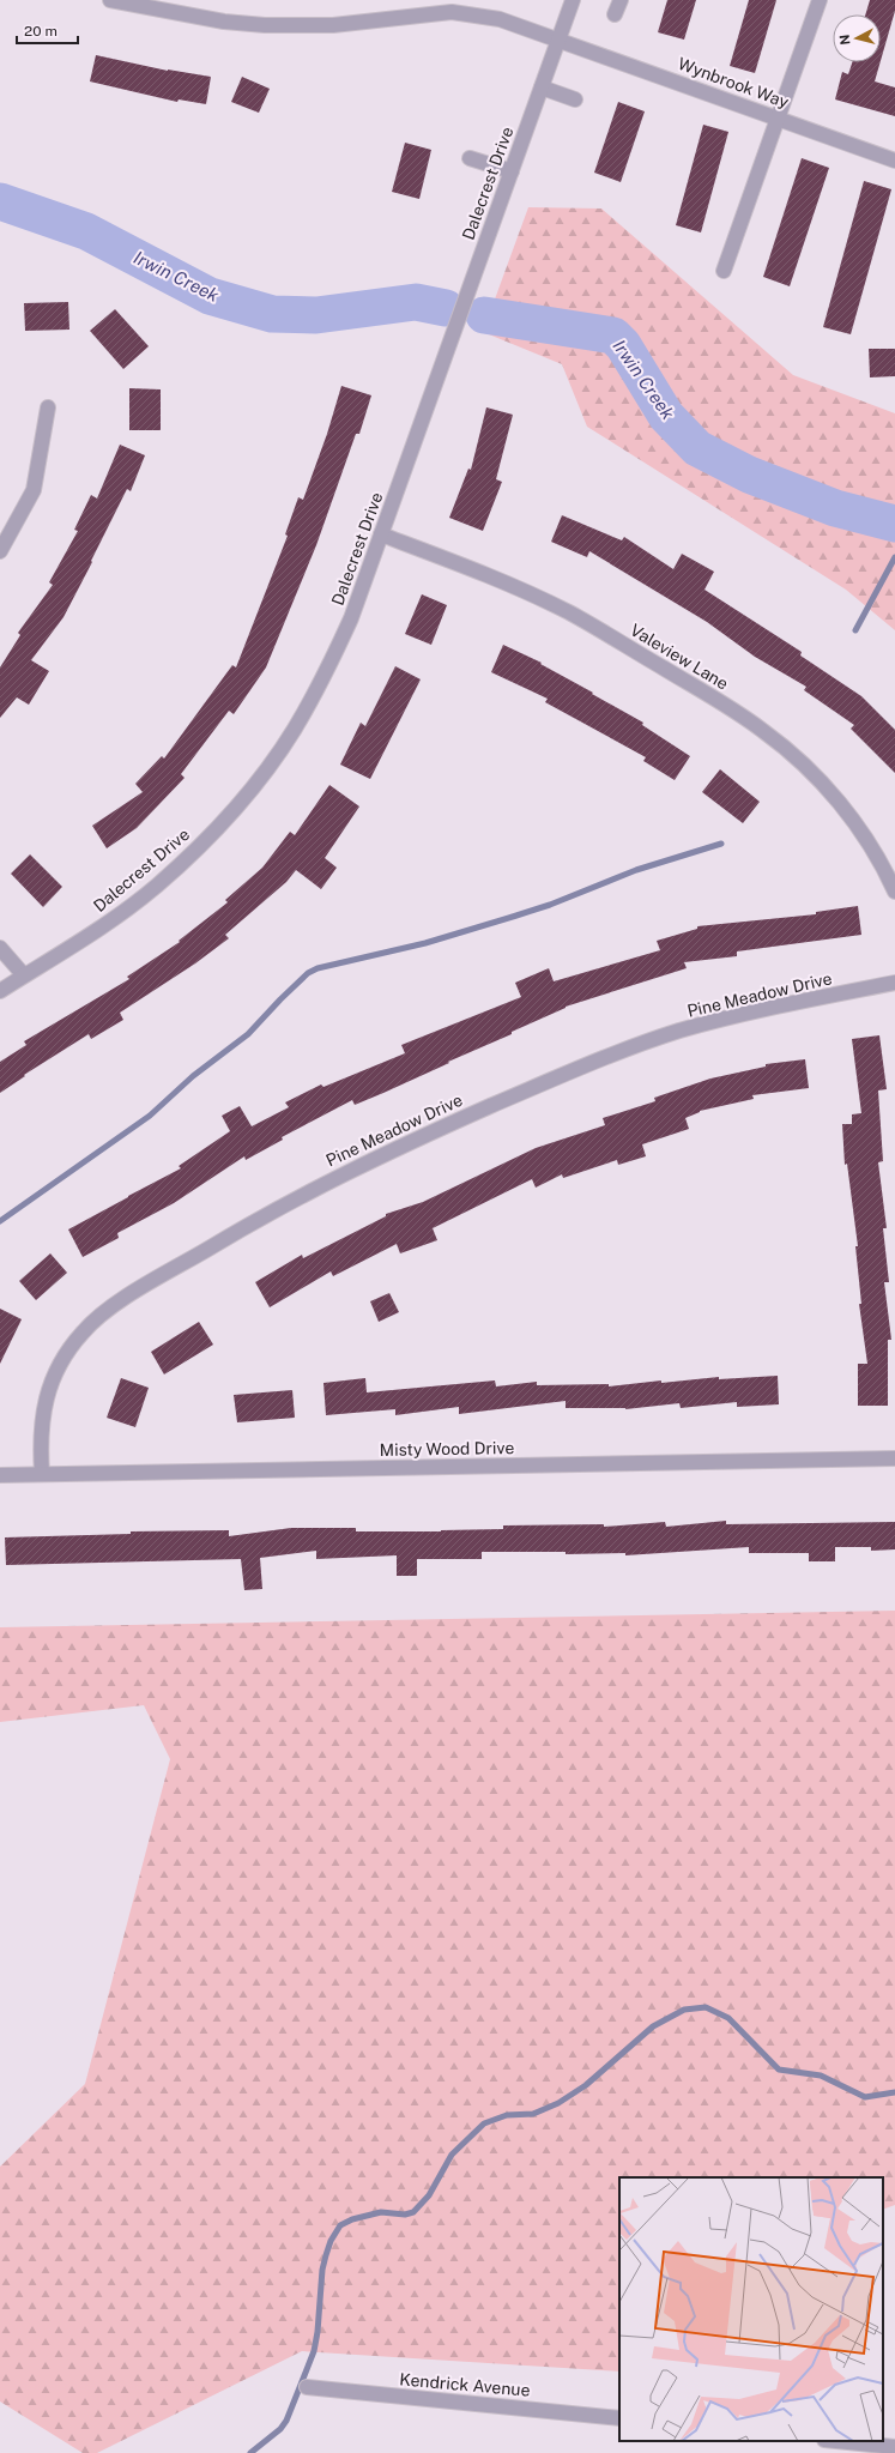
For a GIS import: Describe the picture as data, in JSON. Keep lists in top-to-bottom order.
{
  "streets": {
    "street": [
      "Wynbrook Way",
      "Dalecrest Drive",
      "Valeview Lane",
      "Pine Meadow Drive",
      "Misty Wood Drive",
      "Kendrick Avenue"
    ]
  },
  "crossings": [
    ["Wynbrook Way", "Dalecrest Drive"],
    ["Dalecrest Drive", "Valeview Lane"],
    ["Pine Meadow Drive", "Misty Wood Drive"]
  ],
  "water": ["Irwin Creek"],
  "scale_bar": "20 m",
  "north": "left"
}
